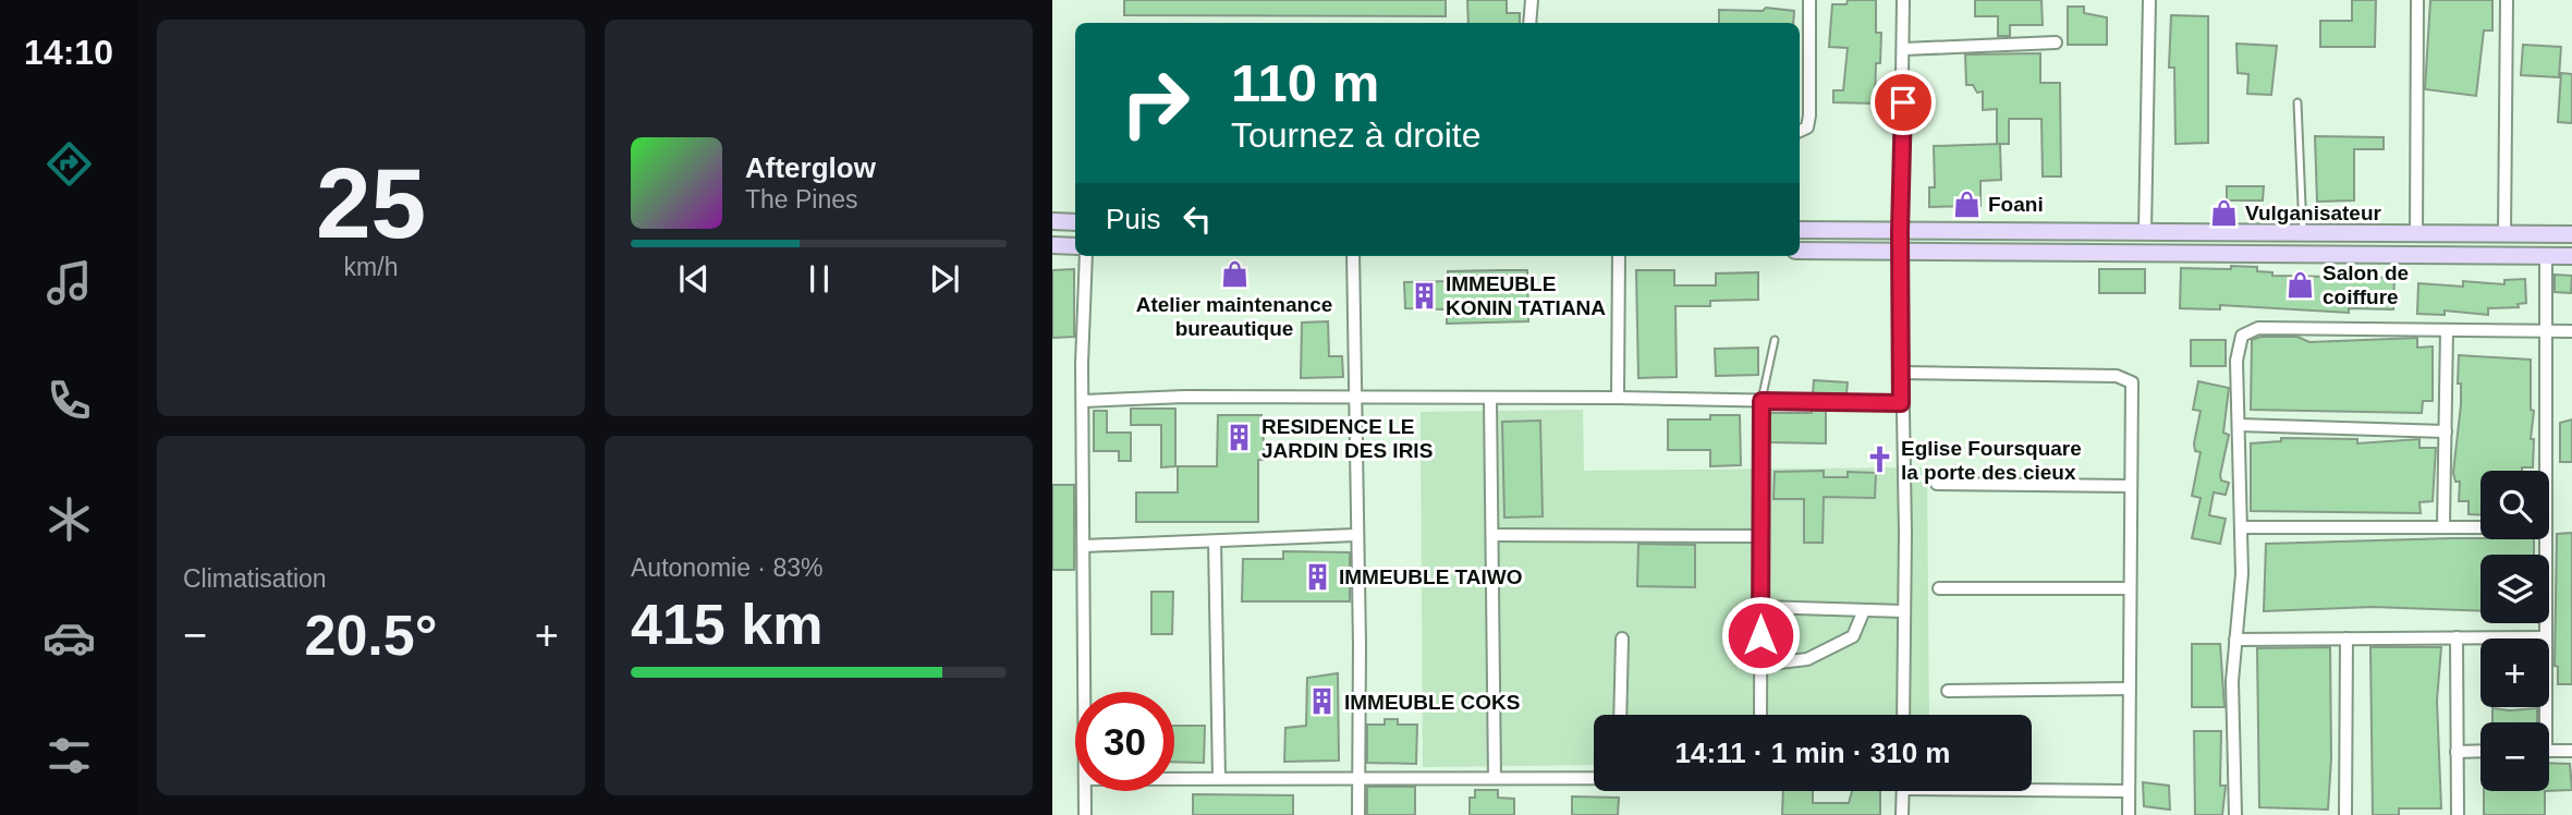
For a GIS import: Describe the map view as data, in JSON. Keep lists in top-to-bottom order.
{
  "places": {
    "shop": [
      "Foani",
      "Vulganisateur",
      "Atelier maintenance bureautique",
      "Salon de coiffure"
    ],
    "building": [
      "IMMEUBLE KONIN TATIANA",
      "RESIDENCE LE JARDIN DES IRIS",
      "IMMEUBLE TAIWO",
      "IMMEUBLE COKS"
    ],
    "church": ["Eglise Foursquare la porte des cieux"]
  },
  "page": {
    "tabs": "14:10",
    "tile": [
      ["25", "km/h"],
      "Climatisation",
      ["Autonomie · 83%", "415 km"]
    ],
    "turn": ["110 m", "Tournez à droite"],
    "song": ["Afterglow", "The Pines"],
    "then": "Puis",
    "map_buttons": ["+", "−"],
    "heat": ["−", "20.5°", "+"],
    "limit": "30",
    "trip": "14:11 · 1 min · 310 m"
  }
}
